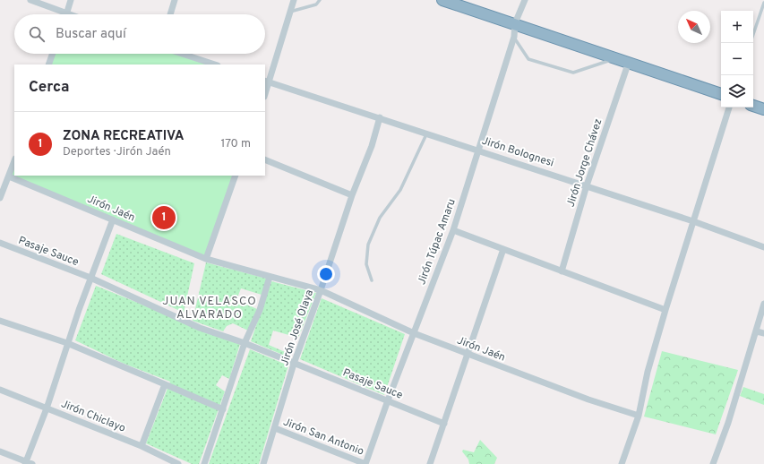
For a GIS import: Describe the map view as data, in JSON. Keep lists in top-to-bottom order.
{
  "streets": {
    "street": [
      "Jirón Bolognesi",
      "Jirón Jorge Chávez",
      "Jirón Jaén",
      "Jirón Túpac Amaru",
      "Pasaje Sauce",
      "Jirón José Olaya",
      "Jirón Chiclayo",
      "Jirón San Antonio"
    ]
  },
  "crossings": [
    ["Jirón Bolognesi", "Jirón Jorge Chávez"],
    ["Jirón Bolognesi", "Jirón Túpac Amaru"],
    ["Jirón Bolognesi", "Jirón José Olaya"],
    ["Jirón Jaén", "Jirón Túpac Amaru"],
    ["Jirón Jaén", "Jirón José Olaya"],
    ["Jirón Túpac Amaru", "Pasaje Sauce"],
    ["Jirón Túpac Amaru", "Jirón San Antonio"],
    ["Pasaje Sauce", "Jirón José Olaya"],
    ["Jirón José Olaya", "Jirón San Antonio"]
  ],
  "districts": ["JUAN VELASCO ALVARADO"],
  "north": "top left",
  "page": {
    "map_buttons": ["+", "−"],
    "search": "Buscar aquí",
    "heading": "Cerca",
    "list": [
      {
        "mark": "1",
        "name": "ZONA RECREATIVA",
        "note": "Deportes · Jirón Jaén",
        "value": "170 m"
      }
    ],
    "pins": "1"
  }
}
